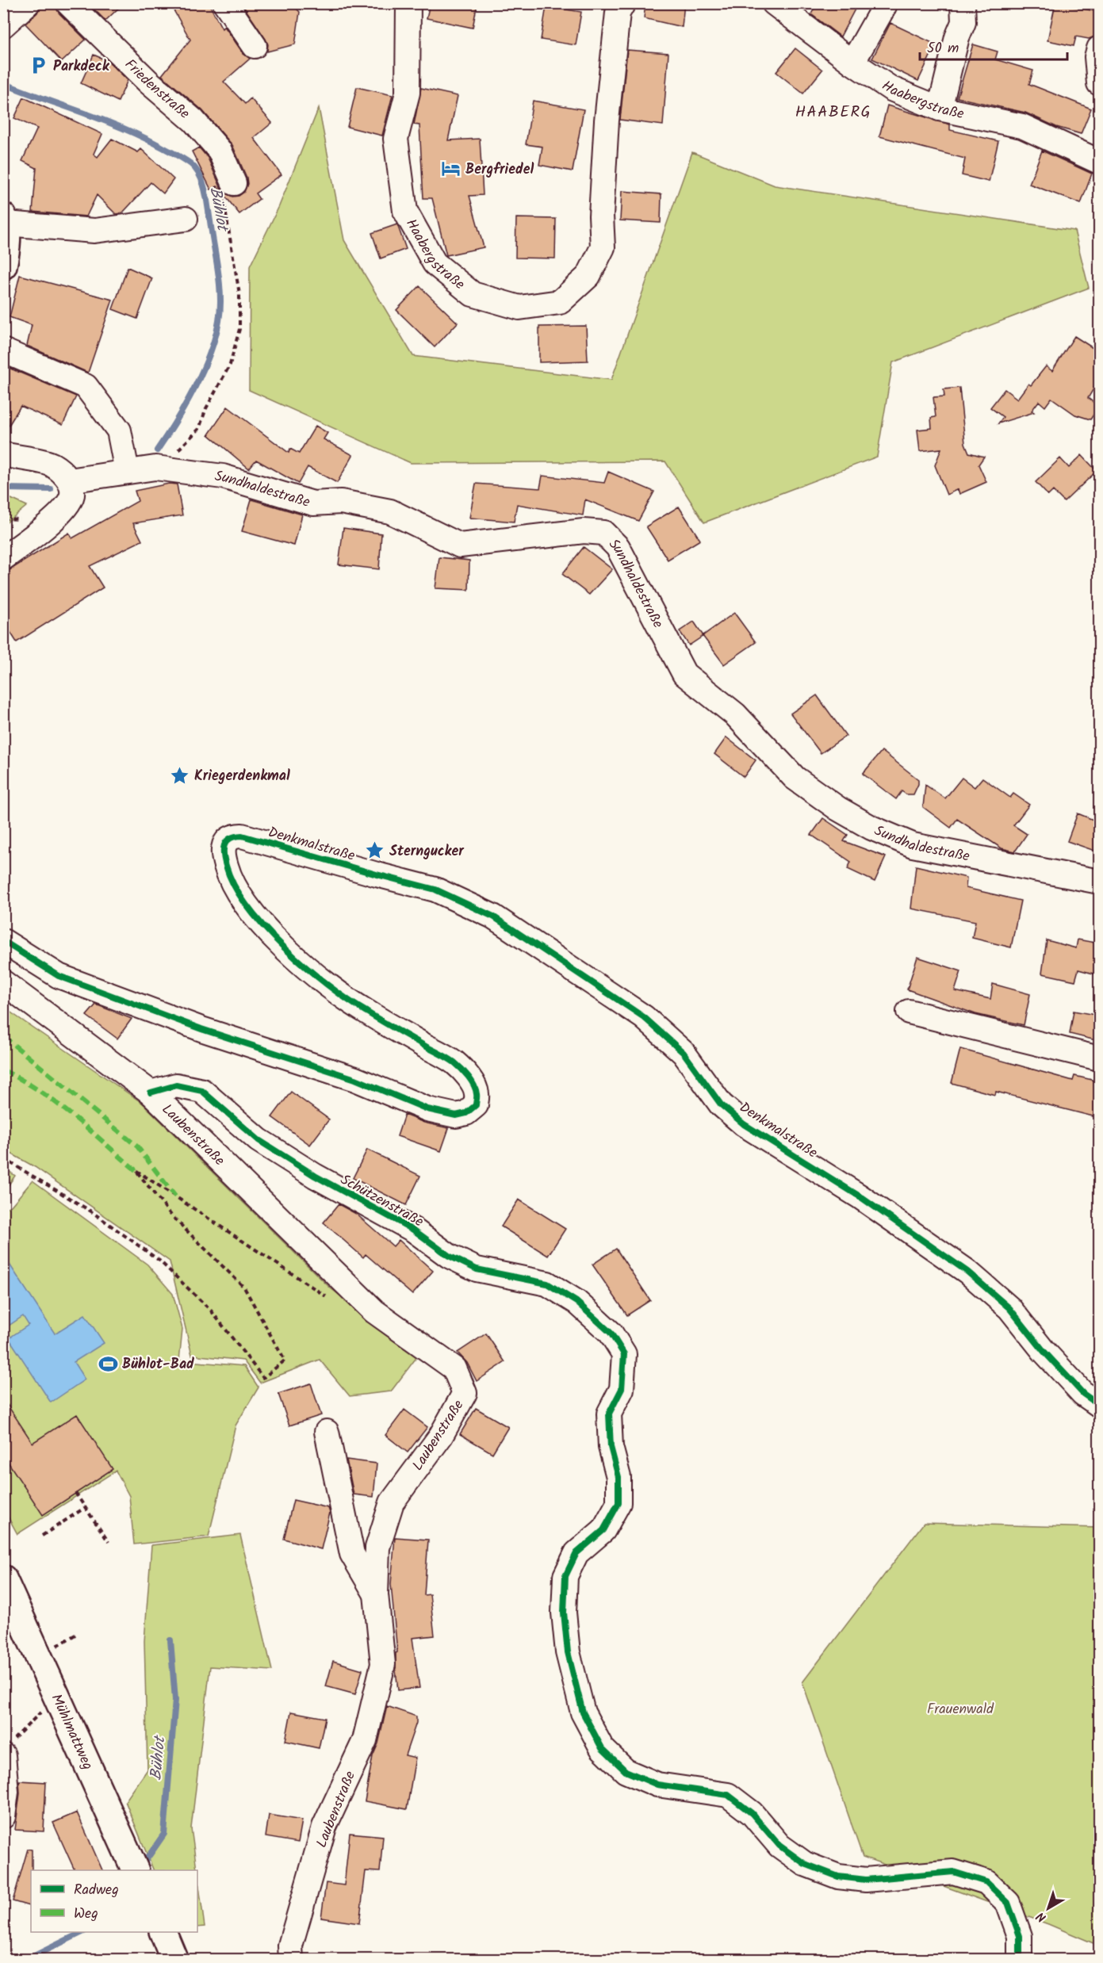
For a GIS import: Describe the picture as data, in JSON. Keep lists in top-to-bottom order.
{
  "streets": {
    "main road": ["Mühlmattweg"],
    "street": [
      "Friedenstraße",
      "Haabergstraße",
      "Sundhaldestraße",
      "Denkmalstraße",
      "Laubenstraße",
      "Schützenstraße"
    ]
  },
  "crossings": [
    ["Laubenstraße", "Schützenstraße"]
  ],
  "districts": ["HAABERG"],
  "water": ["Bühlot"],
  "parks": ["Frauenwald"],
  "places": {
    "parking": ["Parkdeck"],
    "hotel": ["Bergfriedel"],
    "place": ["Kriegerdenkmal", "Sterngucker"],
    "sports": ["Bühlot-Bad"]
  },
  "legend": ["Radweg", "Weg"],
  "scale_bar": "50 m",
  "north": "bottom left"
}
